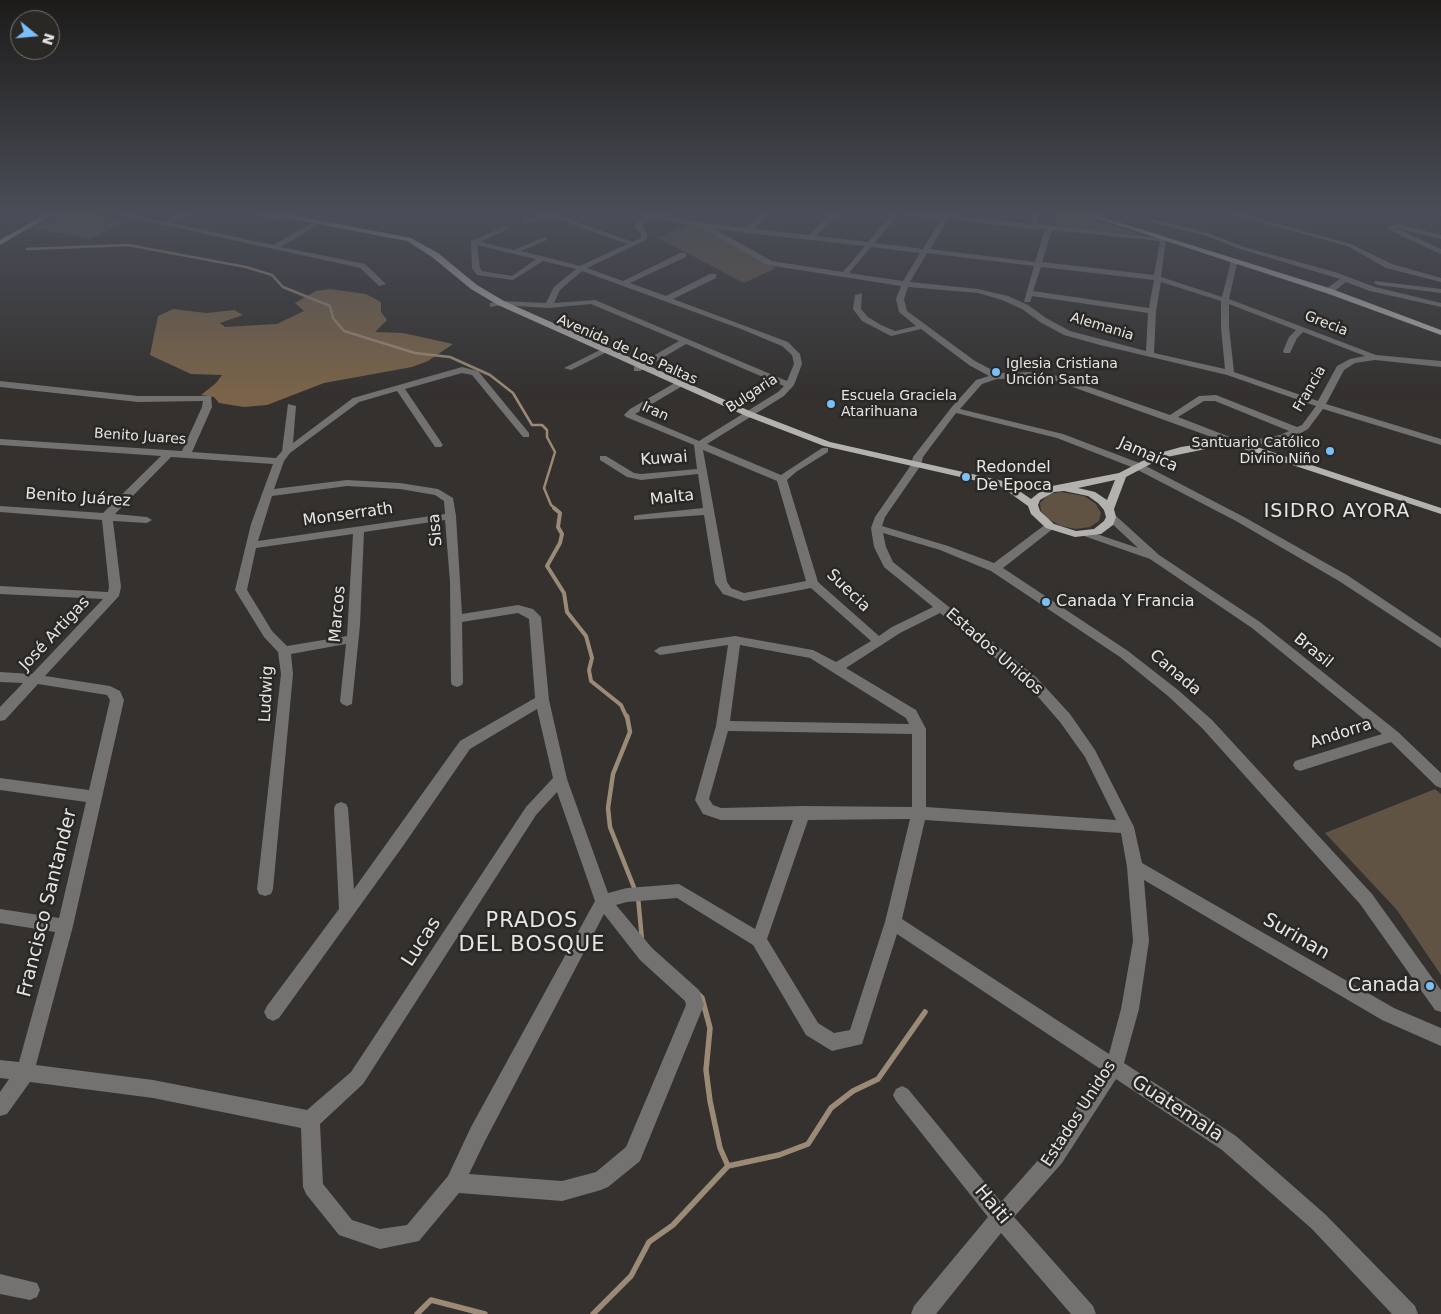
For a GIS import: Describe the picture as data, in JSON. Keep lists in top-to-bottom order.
{
  "streets": {
    "main road": ["Avenida de Los Paltas", "Francia"],
    "street": [
      "Grecia",
      "Alemania",
      "Bulgaria",
      "Iran",
      "Benito Juares",
      "Jamaica",
      "Kuwai",
      "Benito Juárez",
      "Malta",
      "Monserrath",
      "Sisa",
      "Suecia",
      "Marcos",
      "José Artigas",
      "Brasil",
      "Estados Unidos",
      "Canada",
      "Ludwig",
      "Andorra",
      "Francisco Santander",
      "Surinan",
      "Lucas",
      "Guatemala",
      "Haiti"
    ]
  },
  "crossings": [
    ["Grecia", "Francia"],
    ["Alemania", "Francia"],
    ["Avenida de Los Paltas", "Francia"],
    ["Avenida de Los Paltas", "Bulgaria"],
    ["Avenida de Los Paltas", "Iran"],
    ["Francia", "Jamaica"],
    ["Bulgaria", "Iran"],
    ["Benito Juares", "Ludwig"],
    ["Monserrath", "Sisa"],
    ["Monserrath", "Marcos"],
    ["Monserrath", "Ludwig"],
    ["Sisa", "Ludwig"],
    ["José Artigas", "Francisco Santander"],
    ["Brasil", "Andorra"],
    ["Estados Unidos", "Canada"],
    ["Estados Unidos", "Surinan"],
    ["Estados Unidos", "Guatemala"],
    ["Estados Unidos", "Haiti"]
  ],
  "districts": ["ISIDRO AYORA", "PRADOS DEL BOSQUE"],
  "places": [
    "Iglesia Cristiana Unción Santa",
    "Escuela Graciela Atarihuana",
    "Santuario Católico Divino Niño",
    "Redondel De Epoca",
    "Canada Y Francia",
    "Canada"
  ],
  "north": "right"
}
